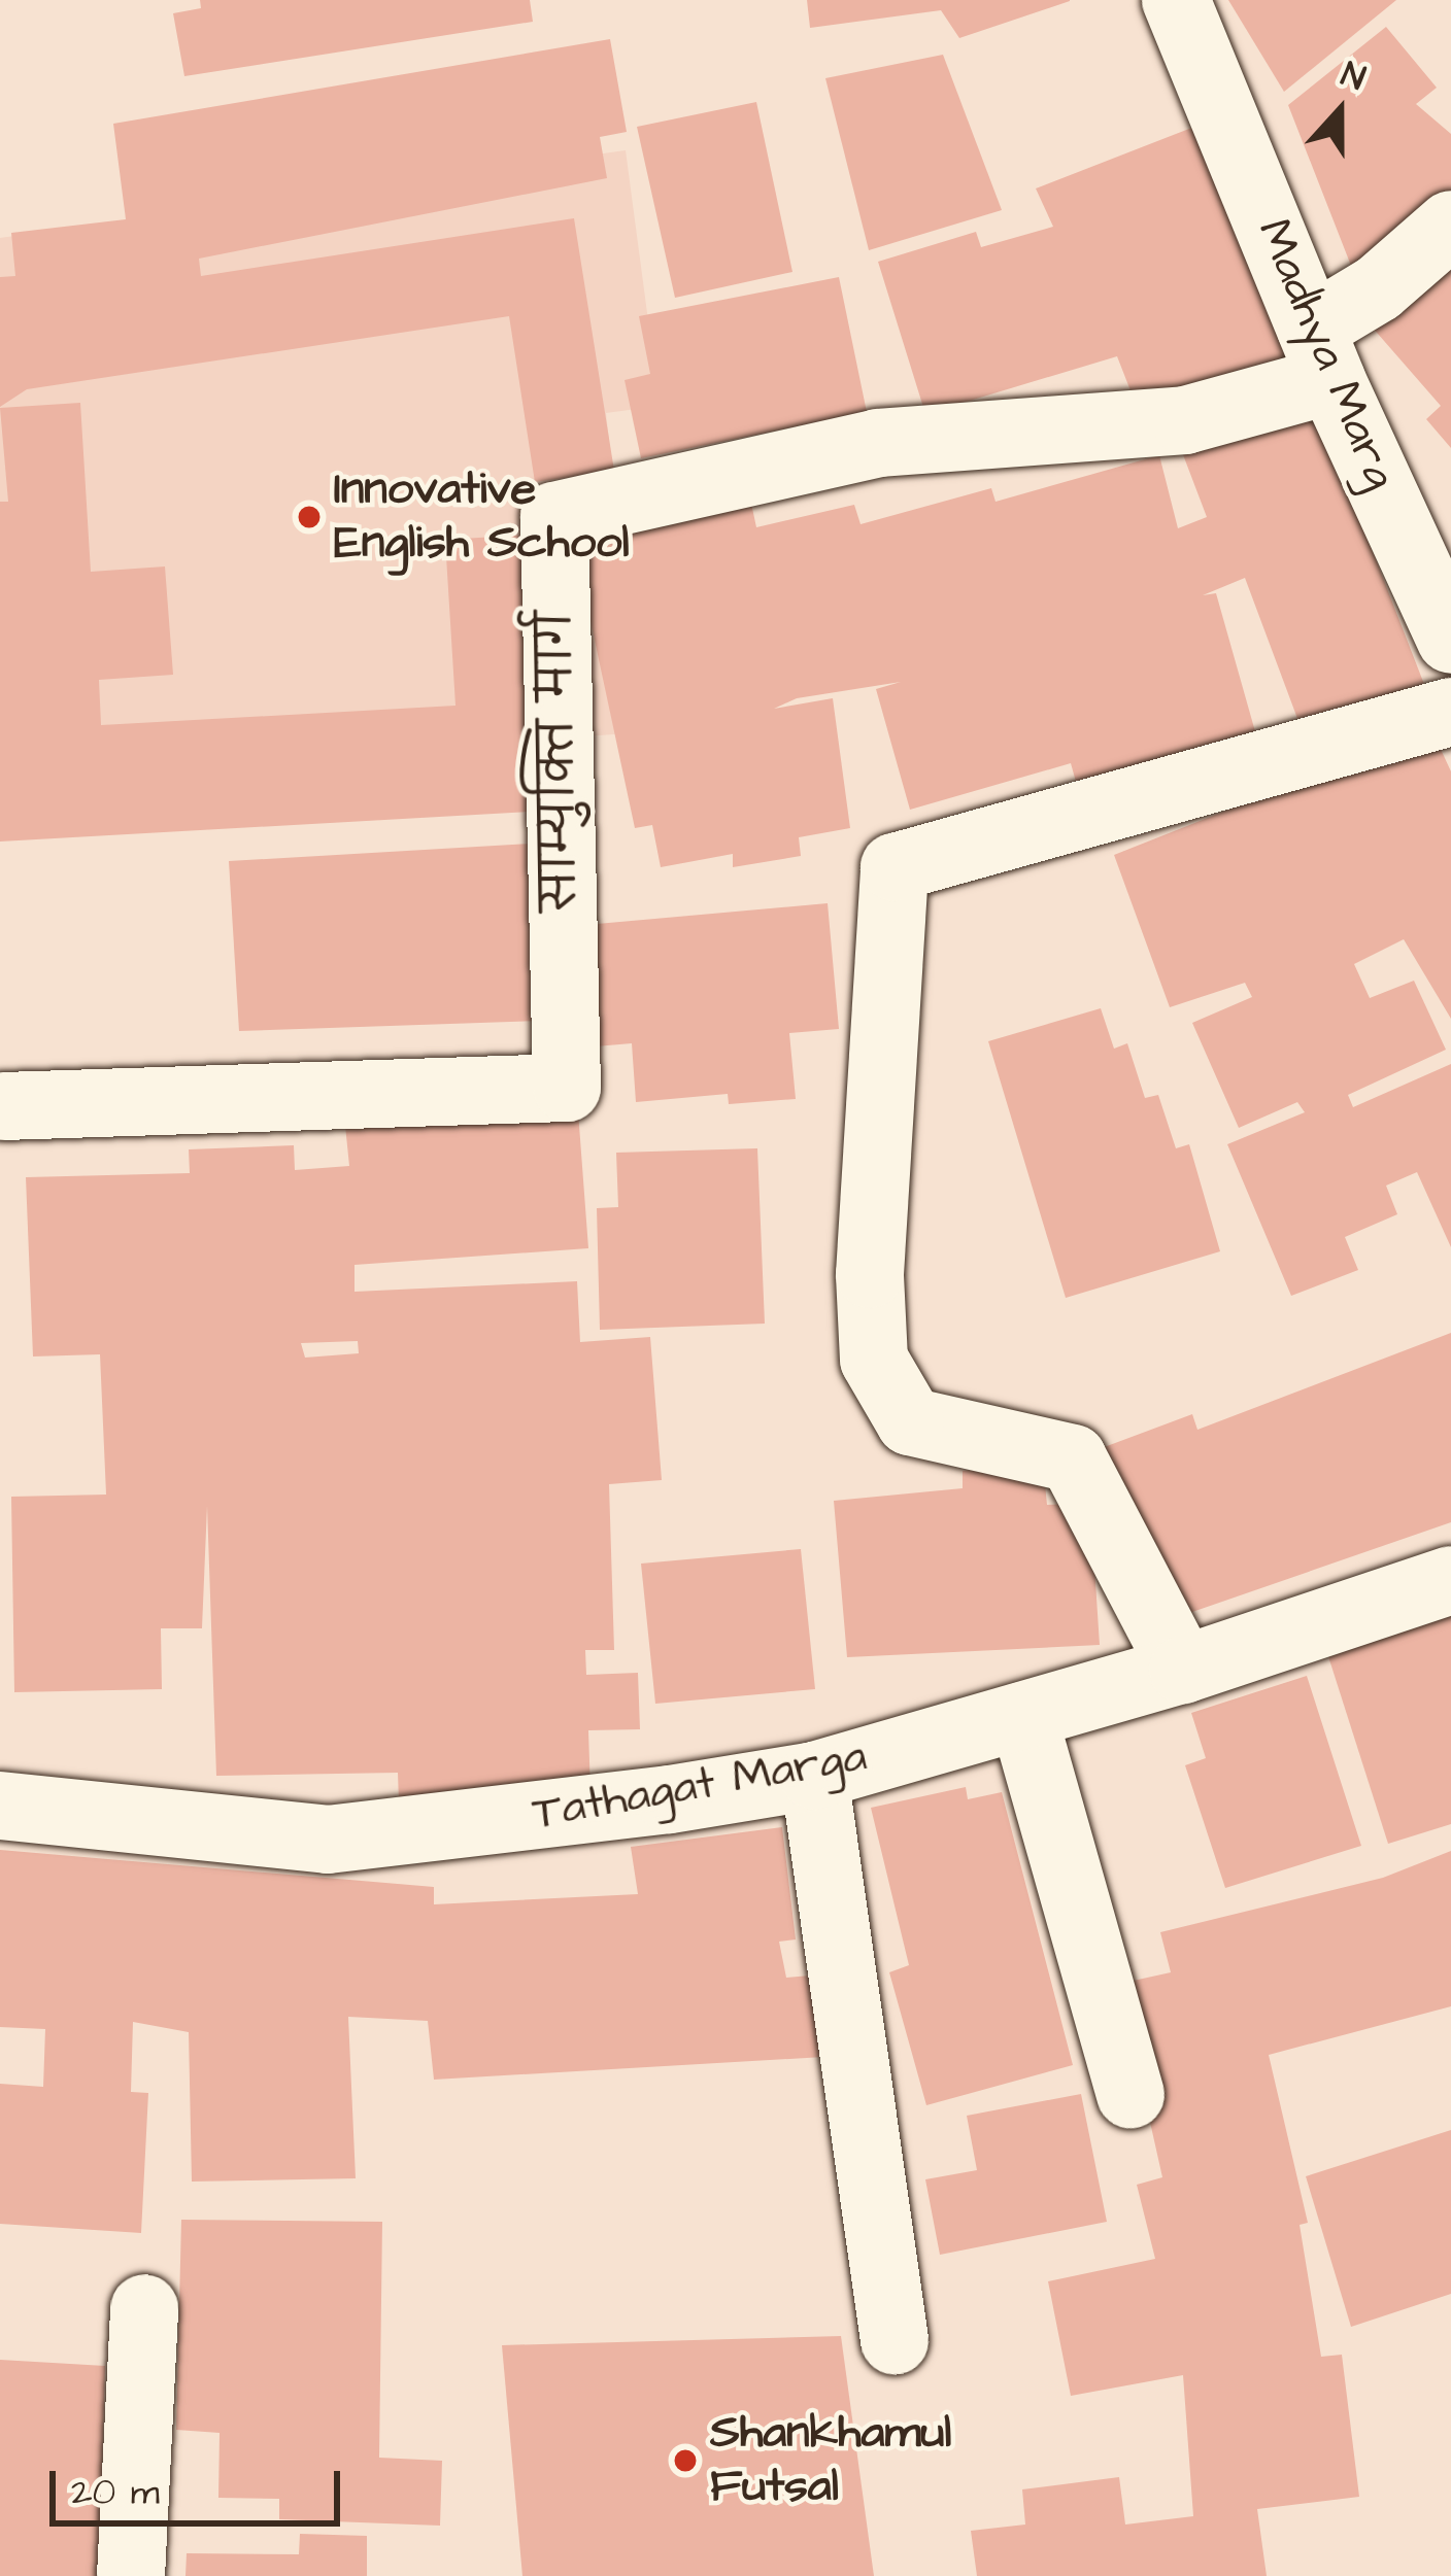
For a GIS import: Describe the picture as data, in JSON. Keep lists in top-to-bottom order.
{
  "streets": {
    "street": ["Madhya Marg", "साम्युक्ति मार्ग", "Tathagat Marga"]
  },
  "crossings": [
    ["Madhya Marg", "साम्युक्ति मार्ग"]
  ],
  "places": ["Innovative English School", "Shankhamul Futsal"],
  "scale_bar": "20 m",
  "north": "top"
}
